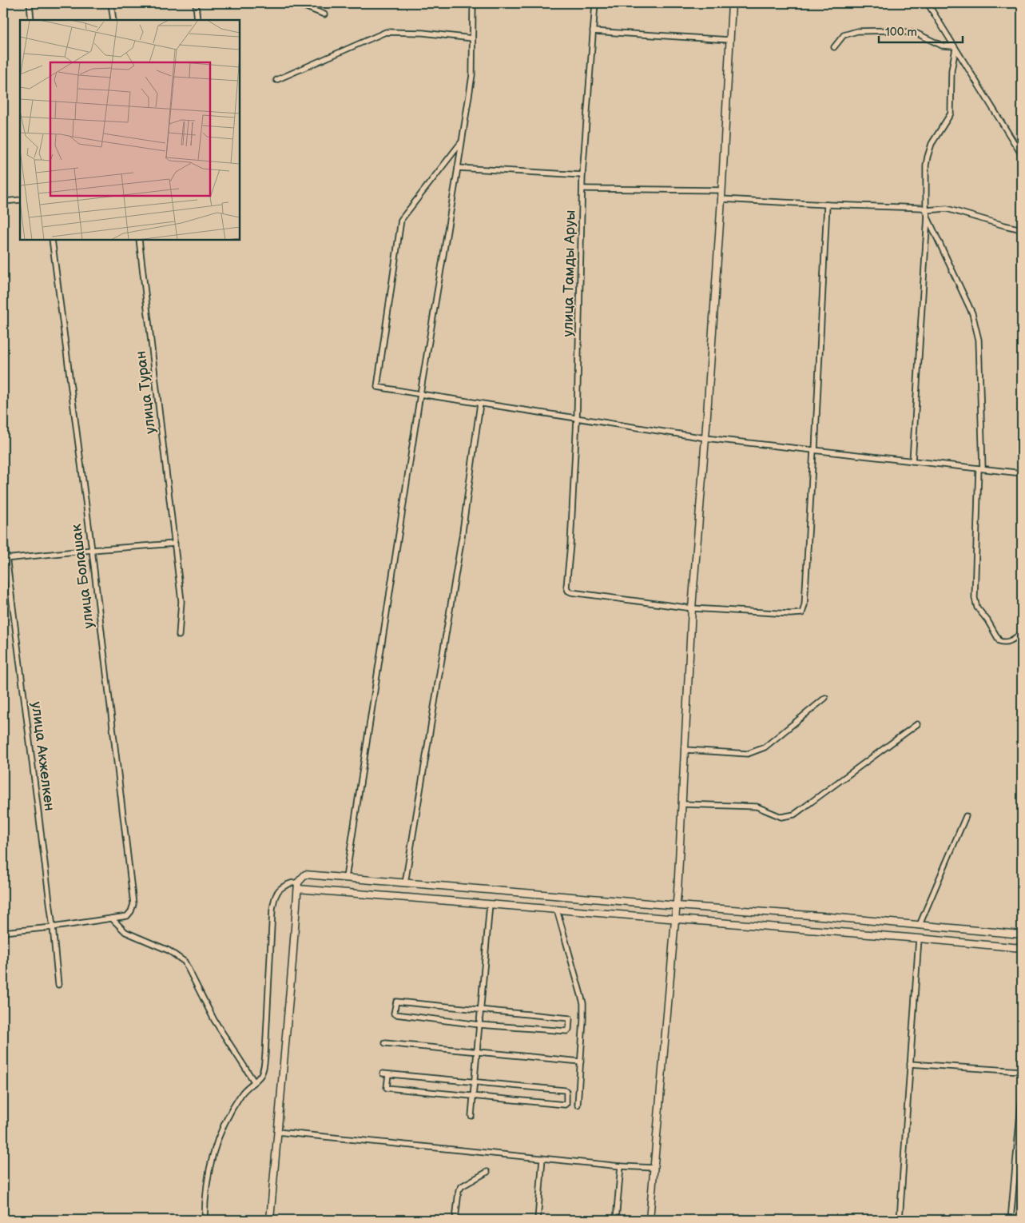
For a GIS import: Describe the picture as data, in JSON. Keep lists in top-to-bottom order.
{
  "streets": {
    "street": [
      "улица Тамды Аруы",
      "улица Туран",
      "улица Болашак",
      "улица Акжелкен"
    ]
  },
  "scale_bar": "100 m"
}
